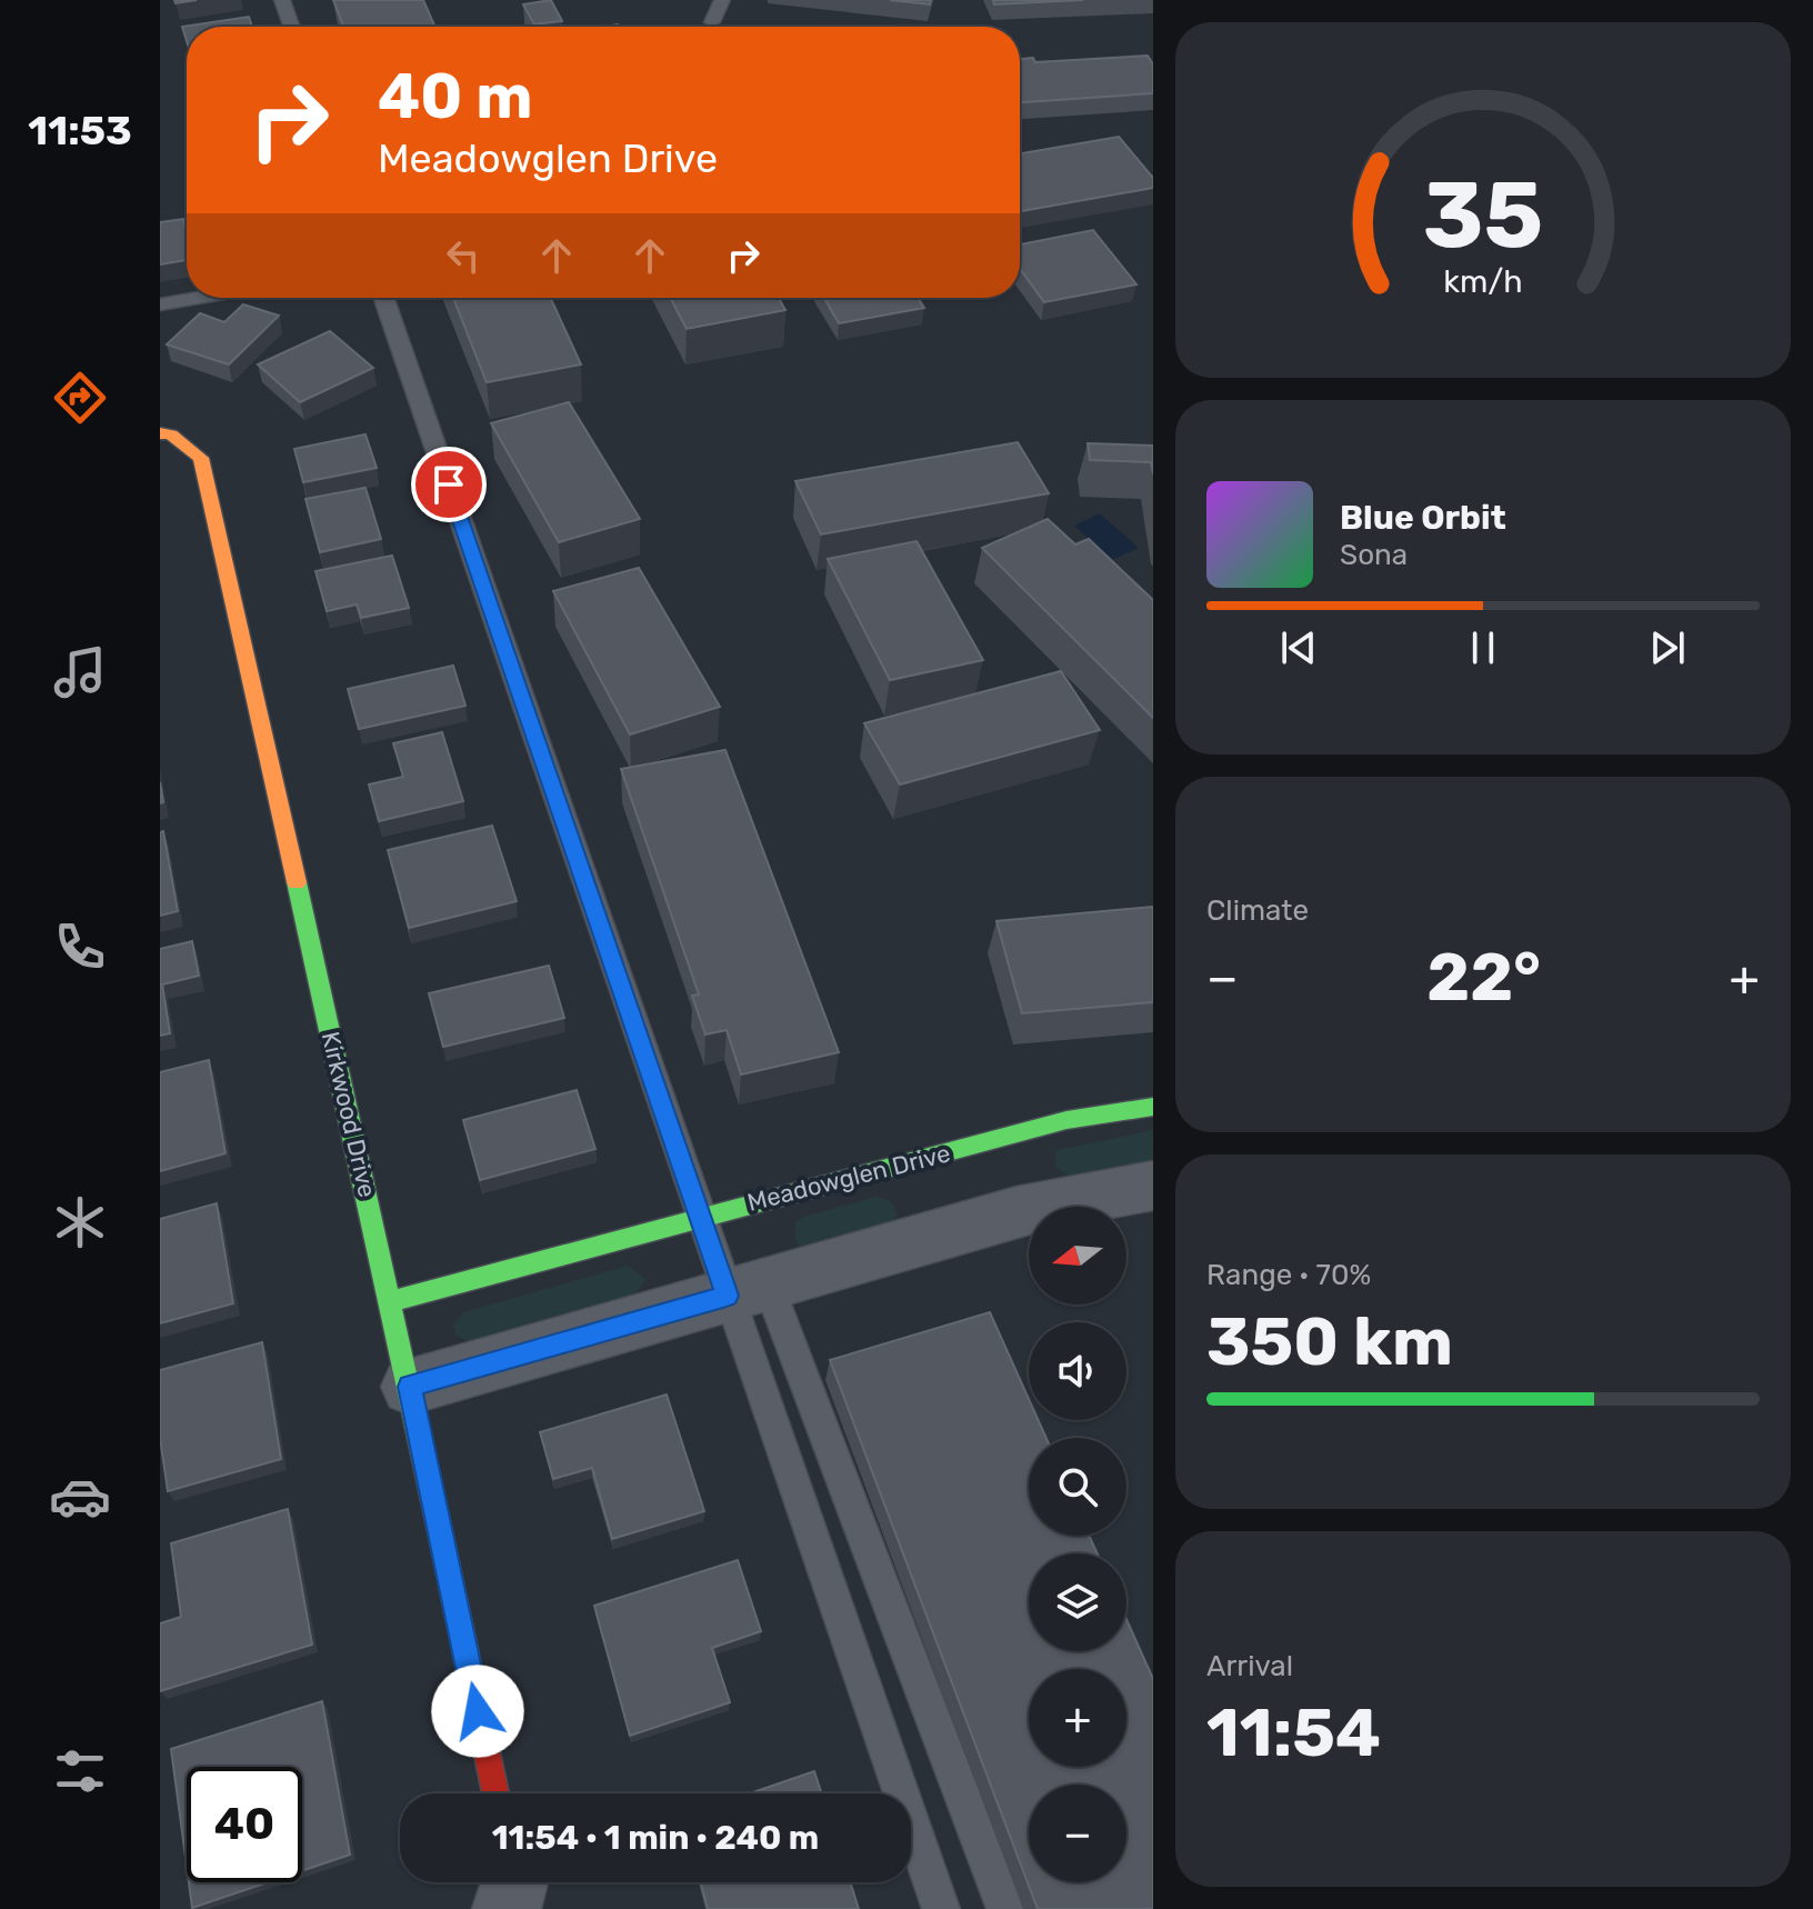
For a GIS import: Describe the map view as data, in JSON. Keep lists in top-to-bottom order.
{
  "streets": {
    "street": ["Kirkwood Drive", "Meadowglen Drive"]
  },
  "crossings": [
    ["Kirkwood Drive", "Meadowglen Drive"]
  ],
  "north": "left",
  "page": {
    "tabs": "11:53",
    "turn": ["40 m", "Meadowglen Drive"],
    "song": ["Blue Orbit", "Sona"],
    "tile": [
      "Climate",
      ["Range · 70%", "350 km"],
      ["Arrival", "11:54"]
    ],
    "heat": ["−", "22°", "+"],
    "map_buttons": ["+", "−"],
    "limit": "40",
    "trip": "11:54 · 1 min · 240 m",
    "gauge": ["35", "km/h"]
  }
}
